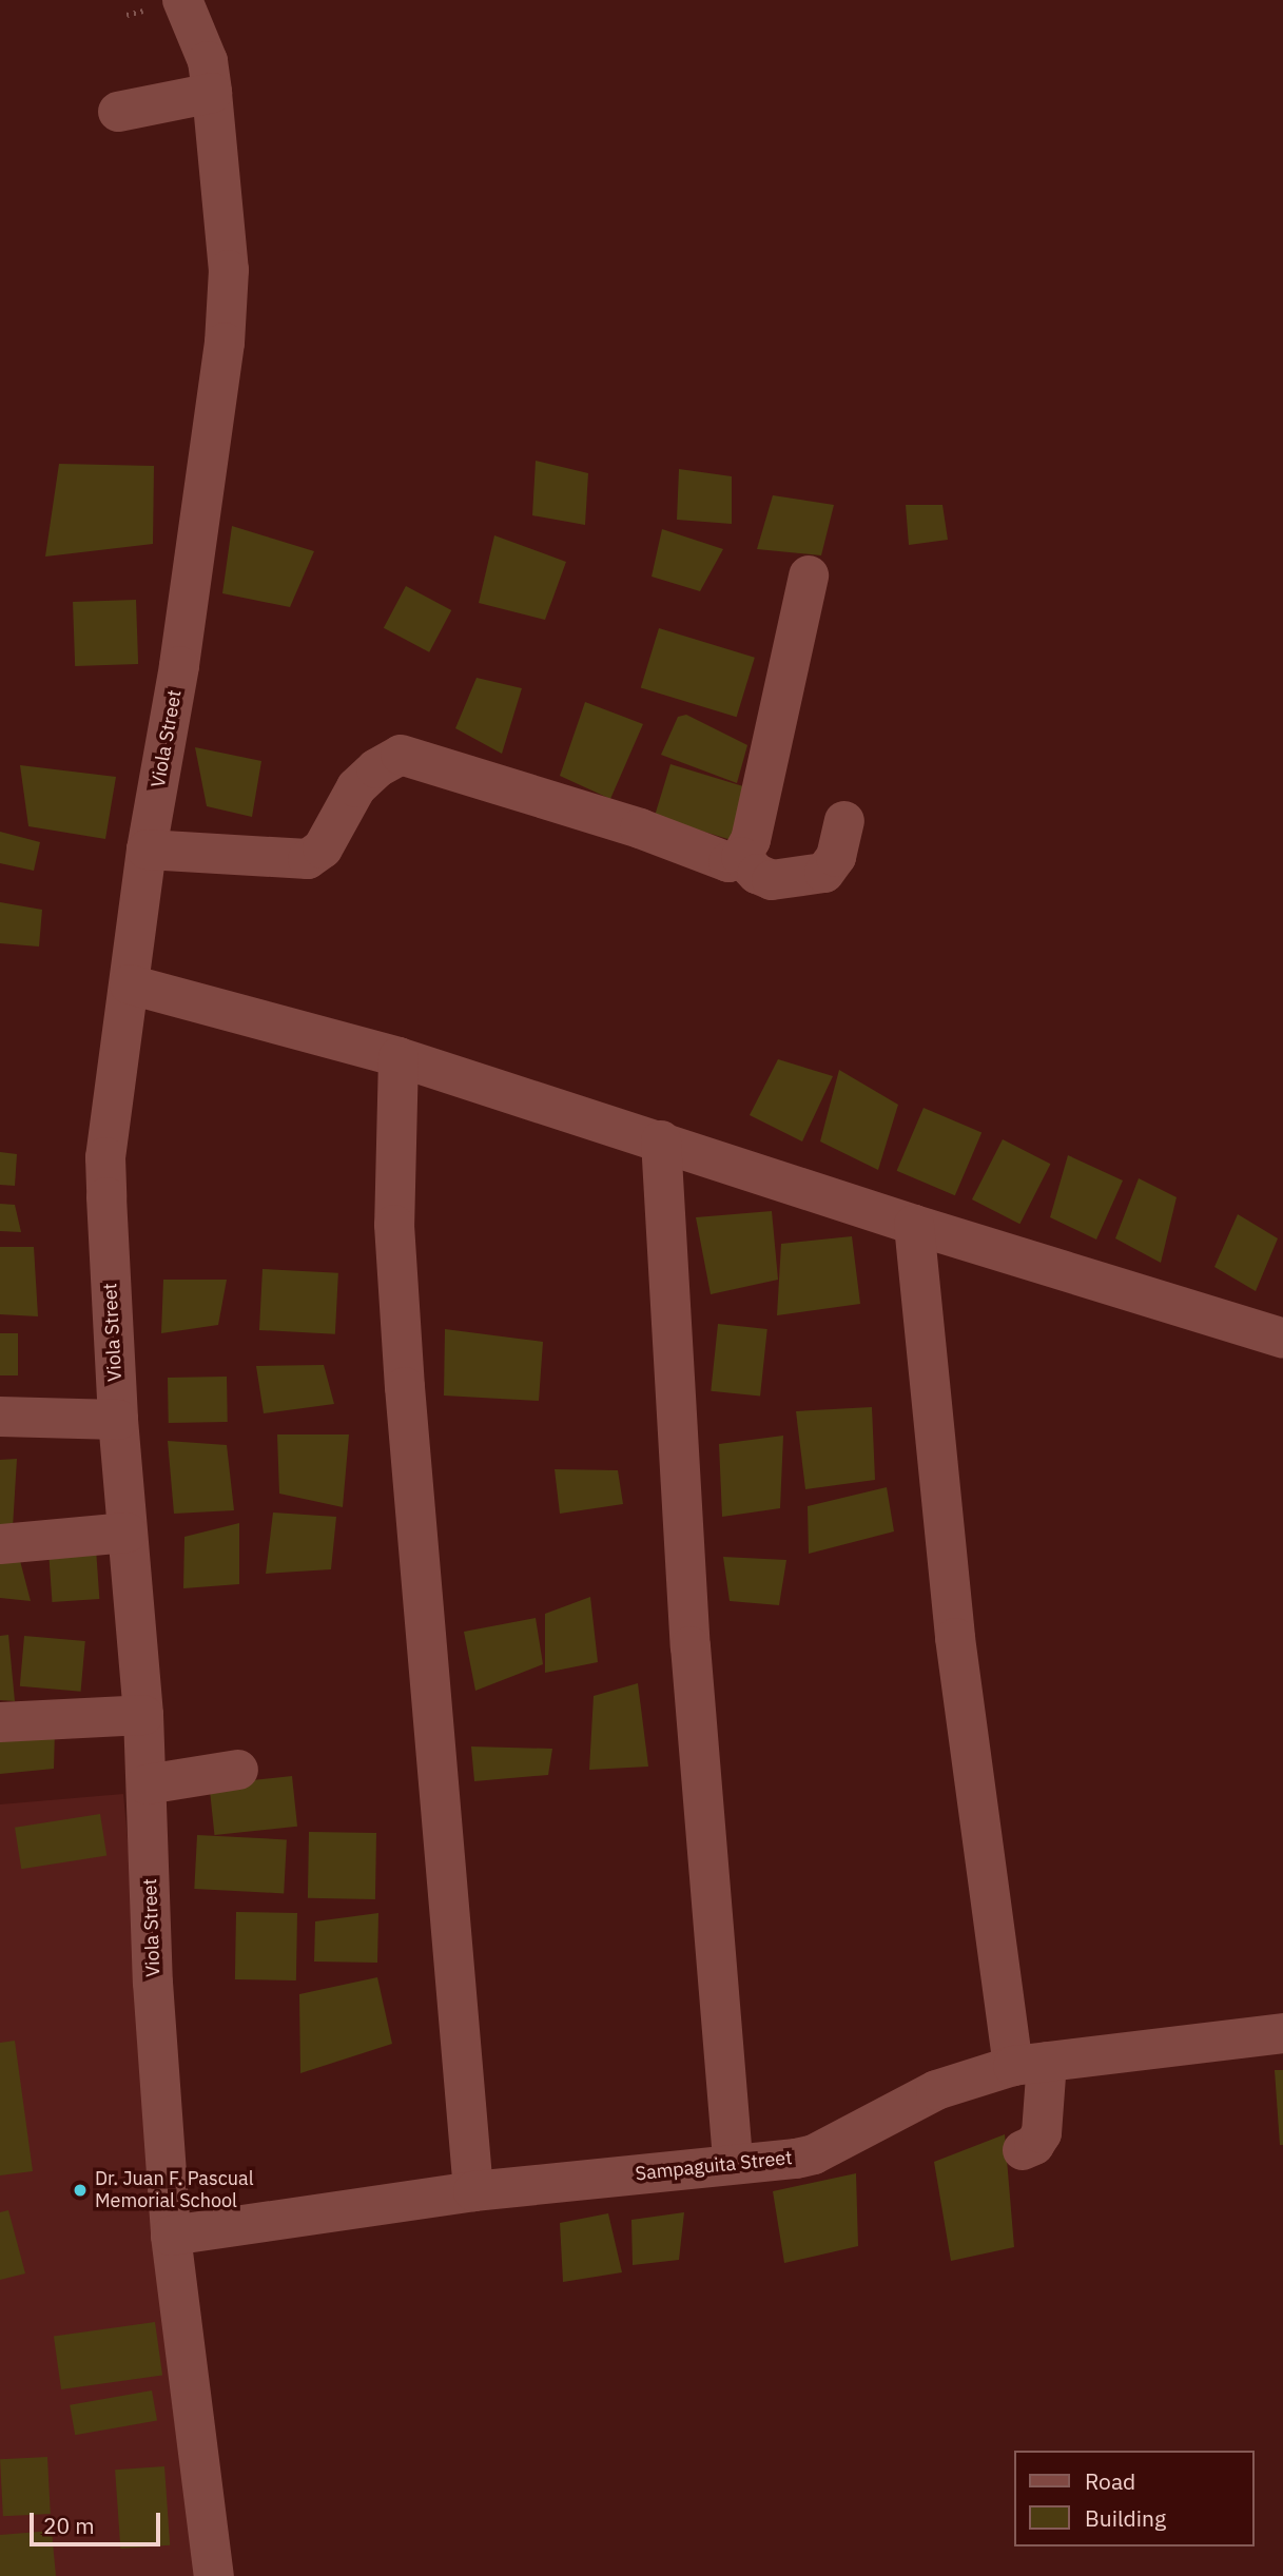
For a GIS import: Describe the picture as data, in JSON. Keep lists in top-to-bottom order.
{
  "streets": {
    "street": ["Viola Street", "Sampaguita Street"]
  },
  "crossings": [
    ["Viola Street", "Sampaguita Street"]
  ],
  "places": ["Dr. Juan F. Pascual Memorial School"],
  "legend": ["Road", "Building"],
  "scale_bar": "20 m"
}
